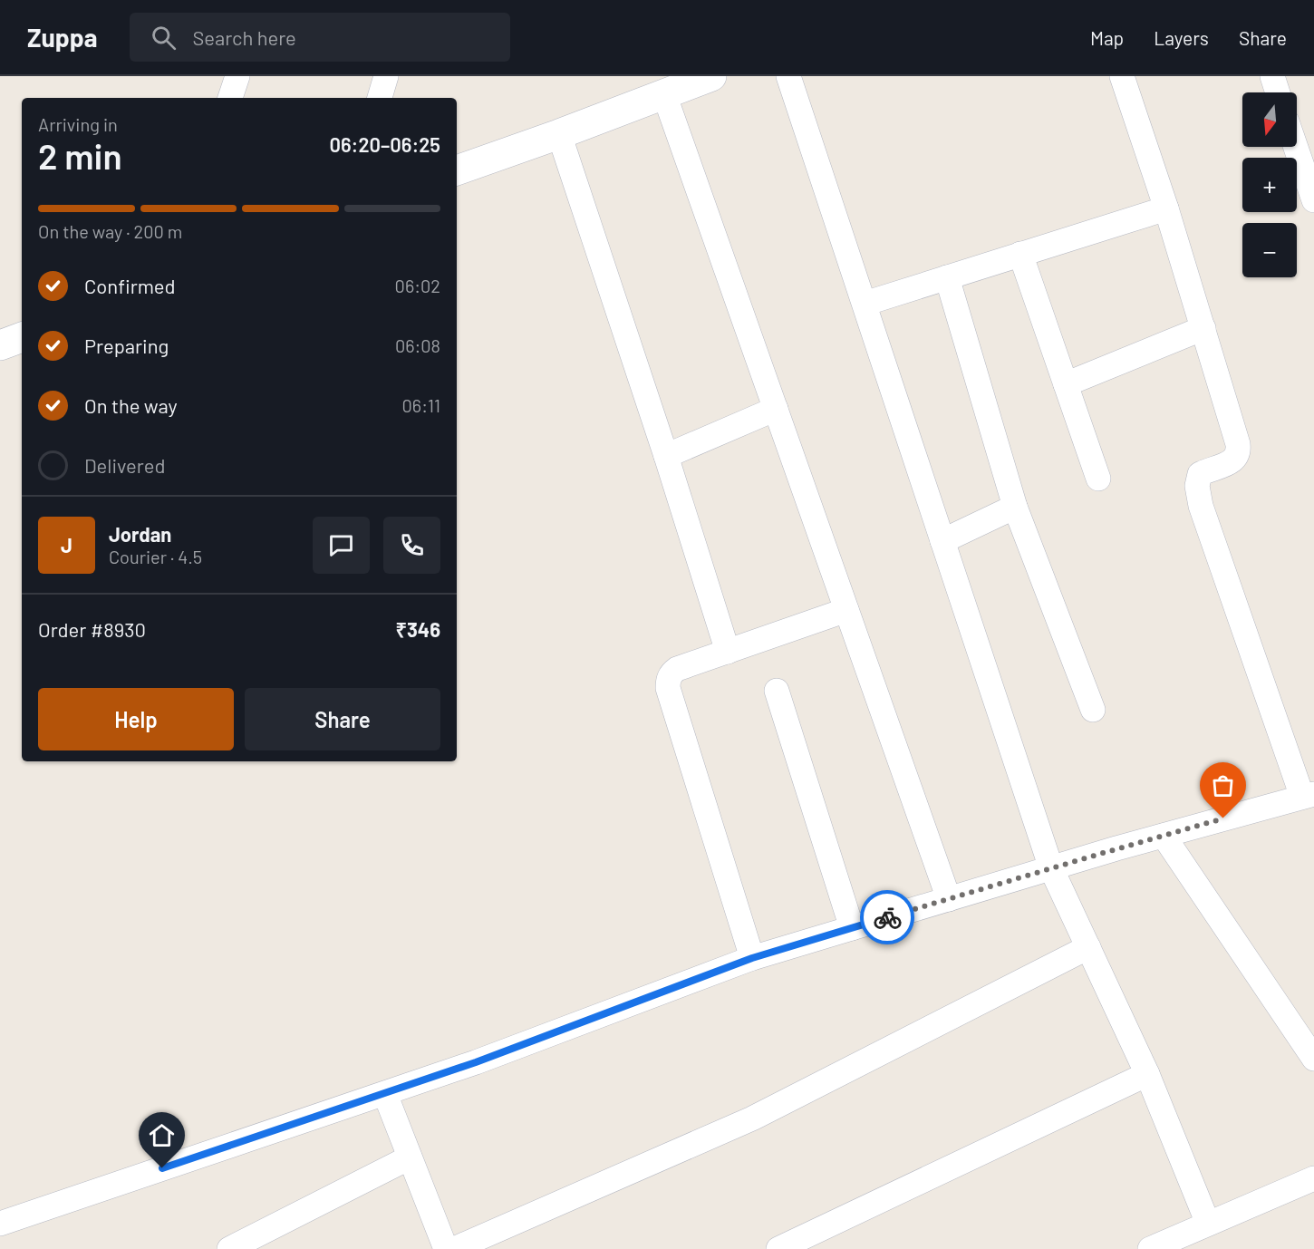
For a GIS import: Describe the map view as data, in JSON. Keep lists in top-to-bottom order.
{
  "north": "bottom",
  "page": {
    "header": "Zuppa",
    "search": "Search here",
    "nav": ["Map", "Layers", "Share"],
    "map_buttons": ["+", "−"],
    "heading": ["2 min", "Arriving in", "06:20–06:25"],
    "panel": [
      "Jordan",
      "Courier · 4.5",
      "Order #8930",
      "₹346"
    ],
    "bar": "On the way · 200 m",
    "list": [
      ["Confirmed", "06:02"],
      ["Preparing", "06:08"],
      ["On the way", "06:11"],
      "Delivered"
    ],
    "round": "J",
    "buttons": ["Help", "Share"]
  }
}
